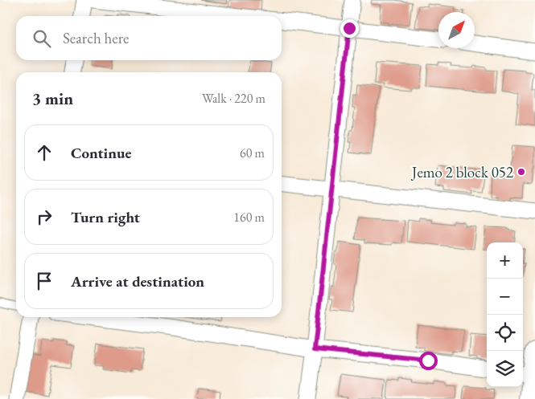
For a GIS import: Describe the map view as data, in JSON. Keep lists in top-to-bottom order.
{
  "places": ["Jemo 2 block 052"],
  "north": "top right",
  "page": {
    "search": "Search here",
    "heading": ["3 min", "Walk · 220 m"],
    "list": [
      ["Continue", "60 m"],
      ["Turn right", "160 m"],
      "Arrive at destination"
    ],
    "map_buttons": ["+", "−"]
  }
}
